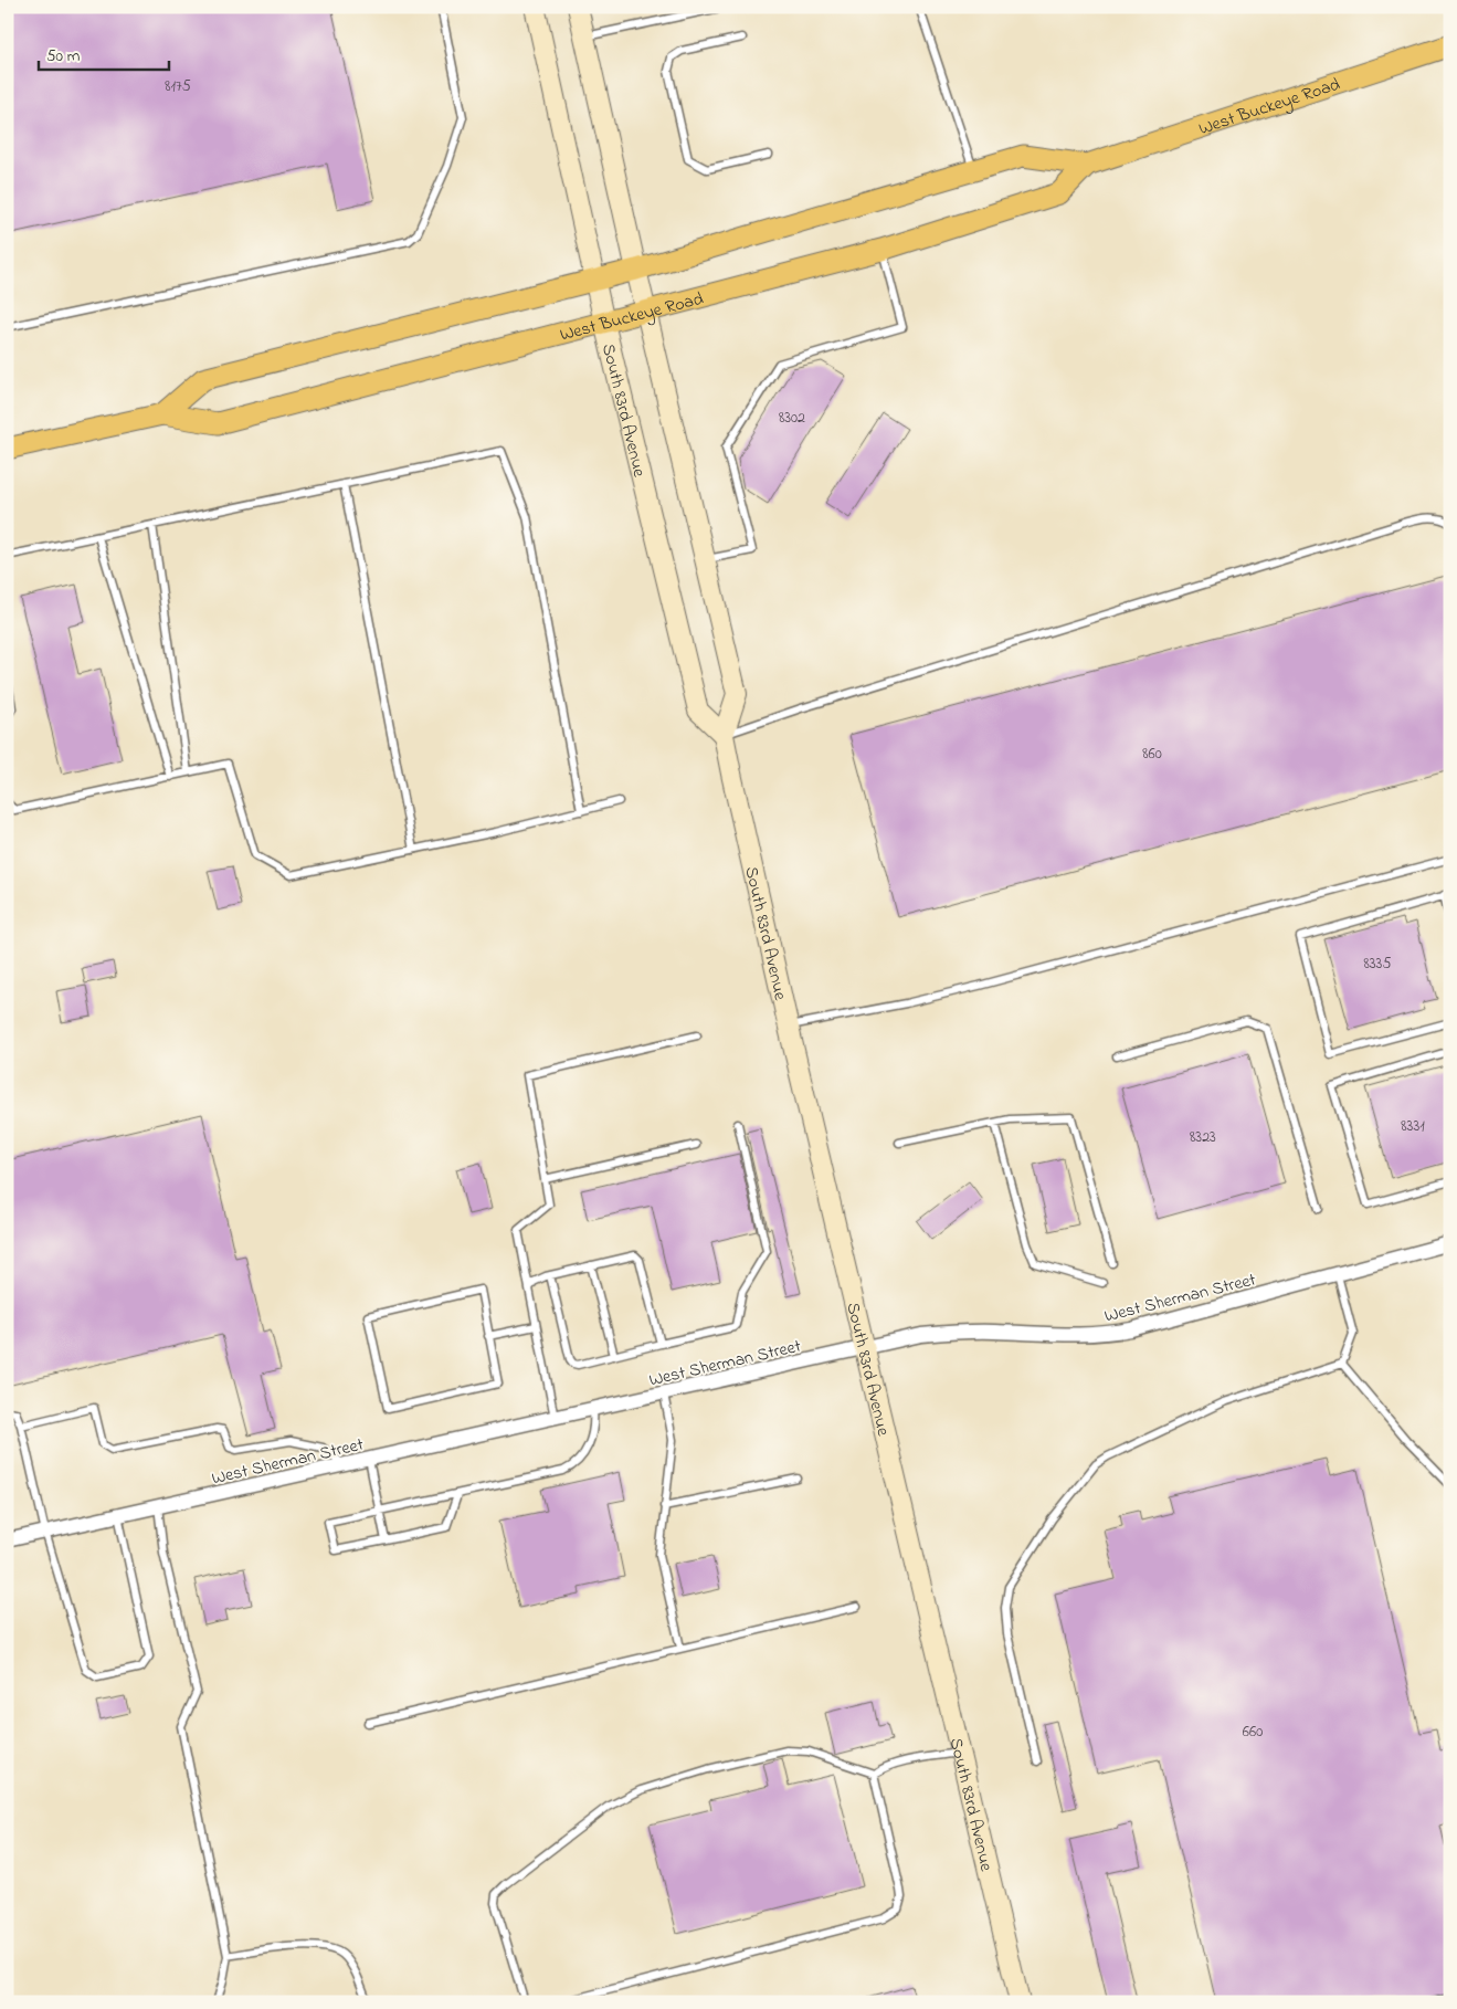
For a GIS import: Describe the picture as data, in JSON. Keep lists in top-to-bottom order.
{
  "streets": {
    "main road": ["West Buckeye Road", "South 83rd Avenue"],
    "street": ["West Sherman Street"]
  },
  "crossings": [
    ["West Buckeye Road", "South 83rd Avenue"],
    ["South 83rd Avenue", "West Sherman Street"]
  ],
  "house_numbers": [
    "8175",
    "8302",
    "860",
    "8335",
    "8331",
    "8323",
    "660"
  ],
  "scale_bar": "50 m"
}
